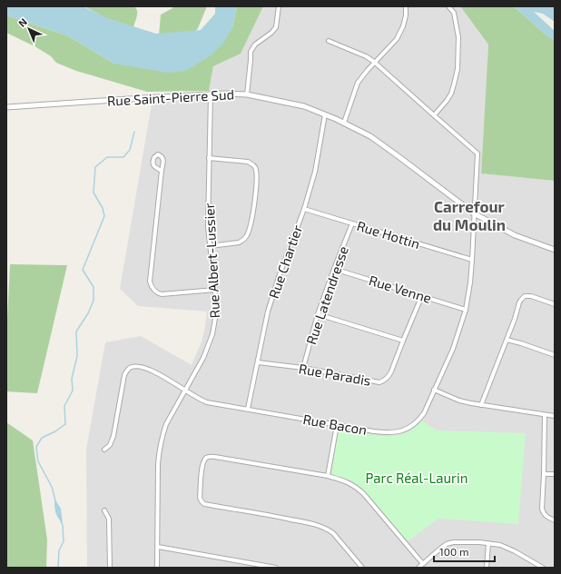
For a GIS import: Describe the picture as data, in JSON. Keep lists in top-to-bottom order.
{
  "streets": {
    "street": [
      "Rue Saint-Pierre Sud",
      "Rue Hottin",
      "Rue Albert-Lussier",
      "Rue Chartier",
      "Rue Venne",
      "Rue Latendresse",
      "Rue Paradis",
      "Rue Bacon"
    ]
  },
  "crossings": [
    ["Rue Saint-Pierre Sud", "Rue Albert-Lussier"],
    ["Rue Saint-Pierre Sud", "Rue Chartier"],
    ["Rue Saint-Pierre Sud", "Rue Bacon"],
    ["Rue Hottin", "Rue Chartier"],
    ["Rue Hottin", "Rue Latendresse"],
    ["Rue Hottin", "Rue Bacon"],
    ["Rue Albert-Lussier", "Rue Bacon"],
    ["Rue Chartier", "Rue Paradis"],
    ["Rue Chartier", "Rue Bacon"],
    ["Rue Venne", "Rue Latendresse"],
    ["Rue Venne", "Rue Paradis"],
    ["Rue Venne", "Rue Bacon"],
    ["Rue Latendresse", "Rue Paradis"]
  ],
  "districts": ["Carrefour du Moulin"],
  "parks": ["Parc Réal-Laurin"],
  "scale_bar": "100 m",
  "north": "top left"
}
